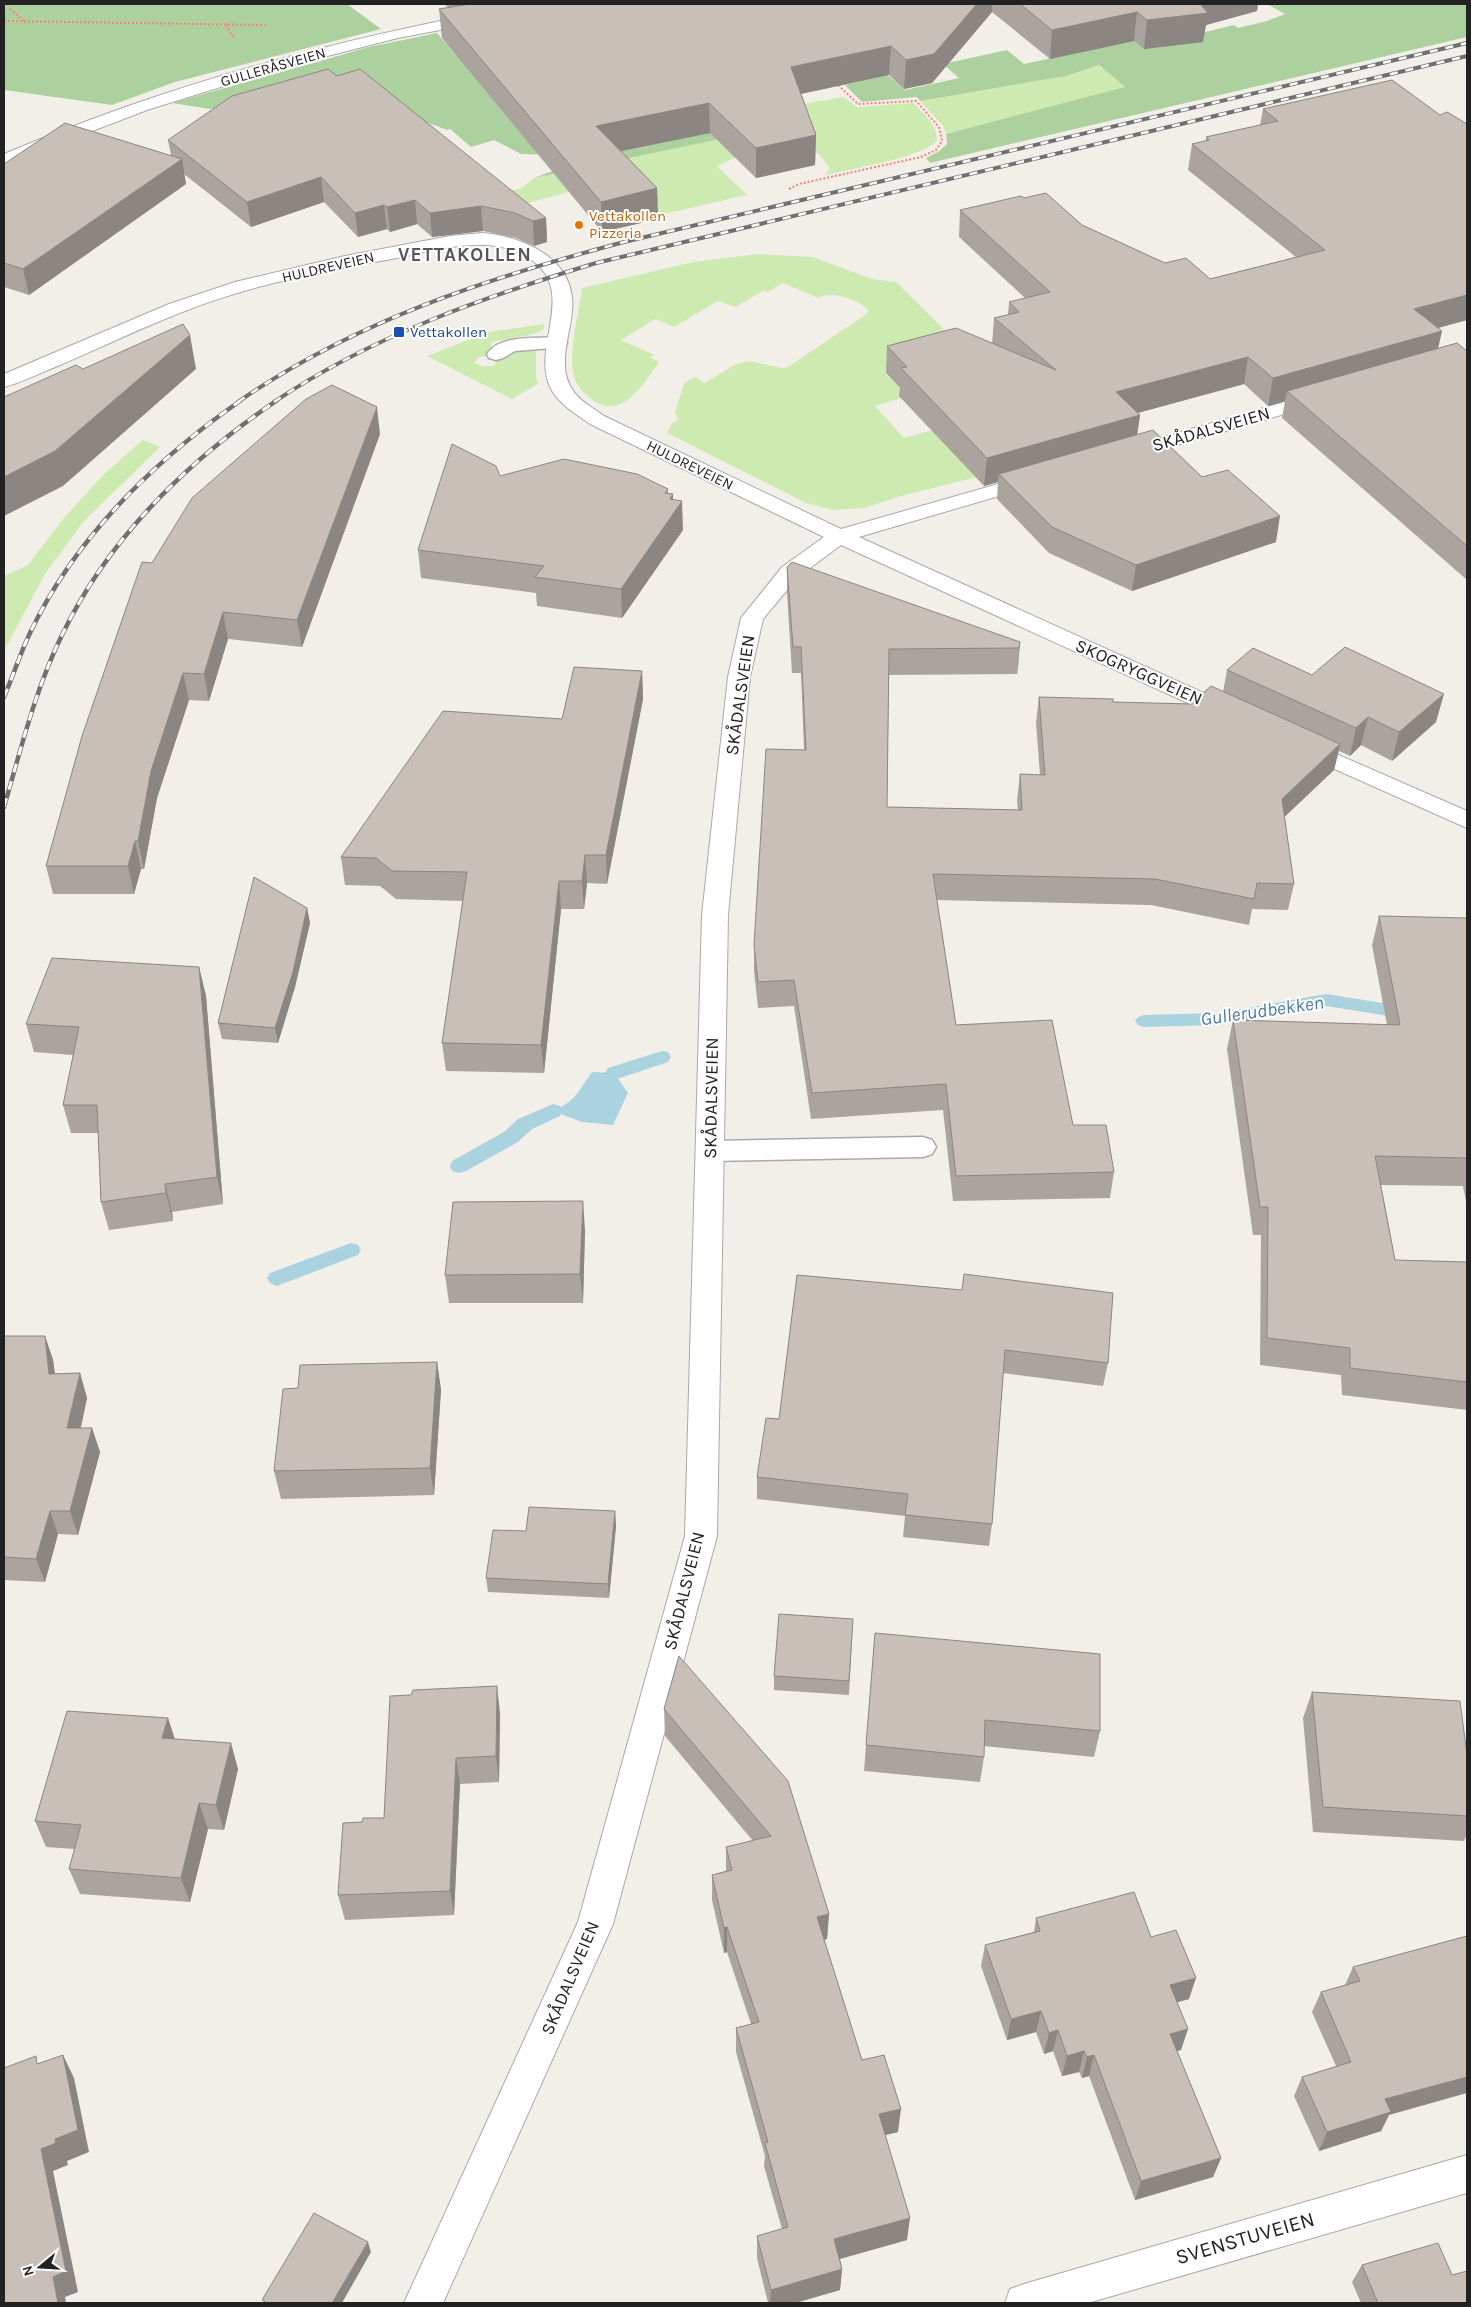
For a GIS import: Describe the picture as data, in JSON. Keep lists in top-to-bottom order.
{
  "streets": {
    "street": [
      "GULLERÅSVEIEN",
      "HULDREVEIEN",
      "SKÅDALSVEIEN",
      "SKOGRYGGVEIEN",
      "SVENSTUVEIEN"
    ]
  },
  "crossings": [
    ["HULDREVEIEN", "SKÅDALSVEIEN"],
    ["HULDREVEIEN", "SKOGRYGGVEIEN"],
    ["SKÅDALSVEIEN", "SKOGRYGGVEIEN"]
  ],
  "districts": ["VETTAKOLLEN"],
  "water": ["Gullerudbekken"],
  "places": {
    "other": ["Vettakollen Pizzeria"],
    "transit": ["Vettakollen"]
  },
  "north": "left"
}
